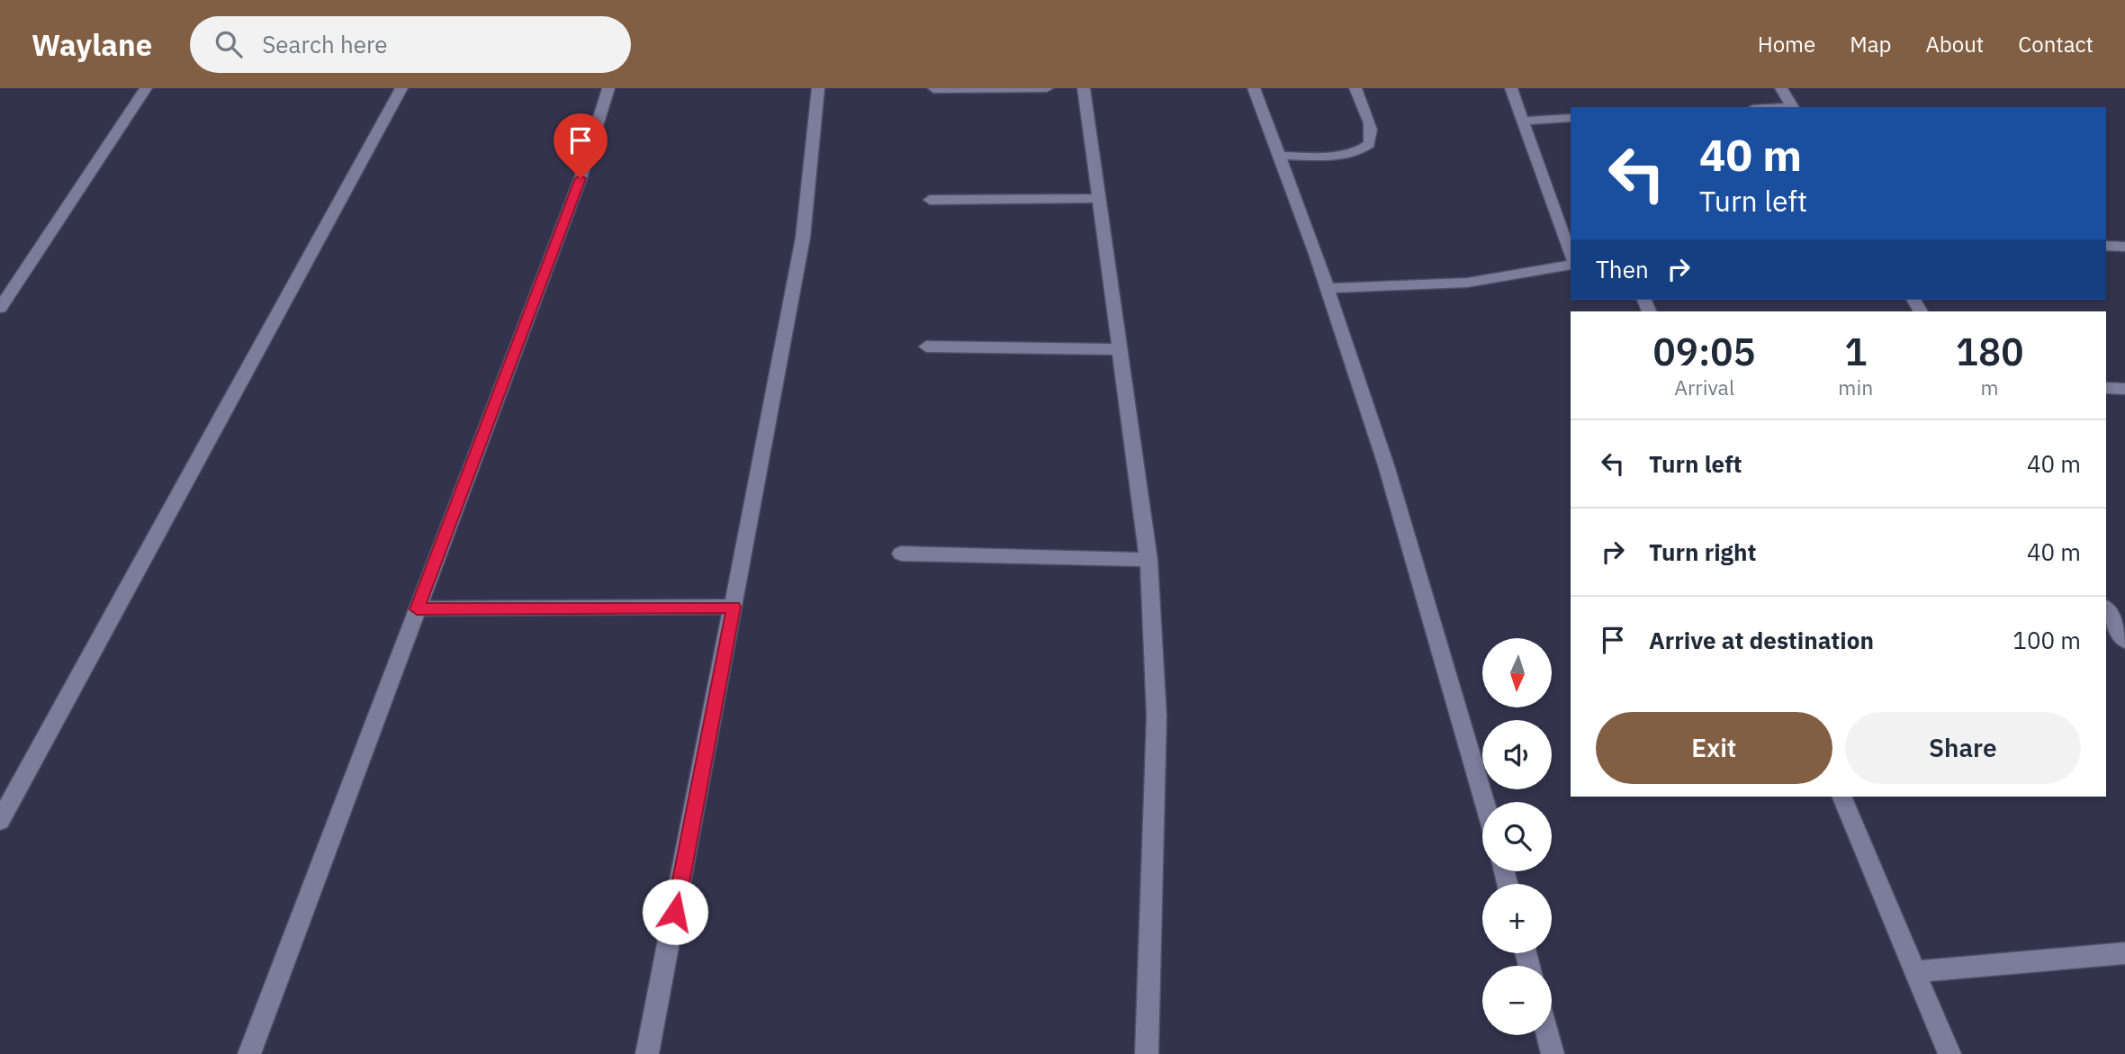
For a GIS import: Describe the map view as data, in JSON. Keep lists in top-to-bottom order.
{
  "north": "bottom",
  "page": {
    "header": "Waylane",
    "search": "Search here",
    "nav": [
      "Home",
      "Map",
      "About",
      "Contact"
    ],
    "turn": ["40 m", "Turn left"],
    "then": "Then",
    "eta": [
      "09:05",
      "Arrival",
      "1",
      "min",
      "180",
      "m"
    ],
    "list": [
      {
        "name": "Turn left",
        "value": "40 m"
      },
      {
        "name": "Turn right",
        "value": "40 m"
      },
      {
        "name": "Arrive at destination",
        "value": "100 m"
      }
    ],
    "map_buttons": ["+", "−"],
    "buttons": ["Exit", "Share"]
  }
}
